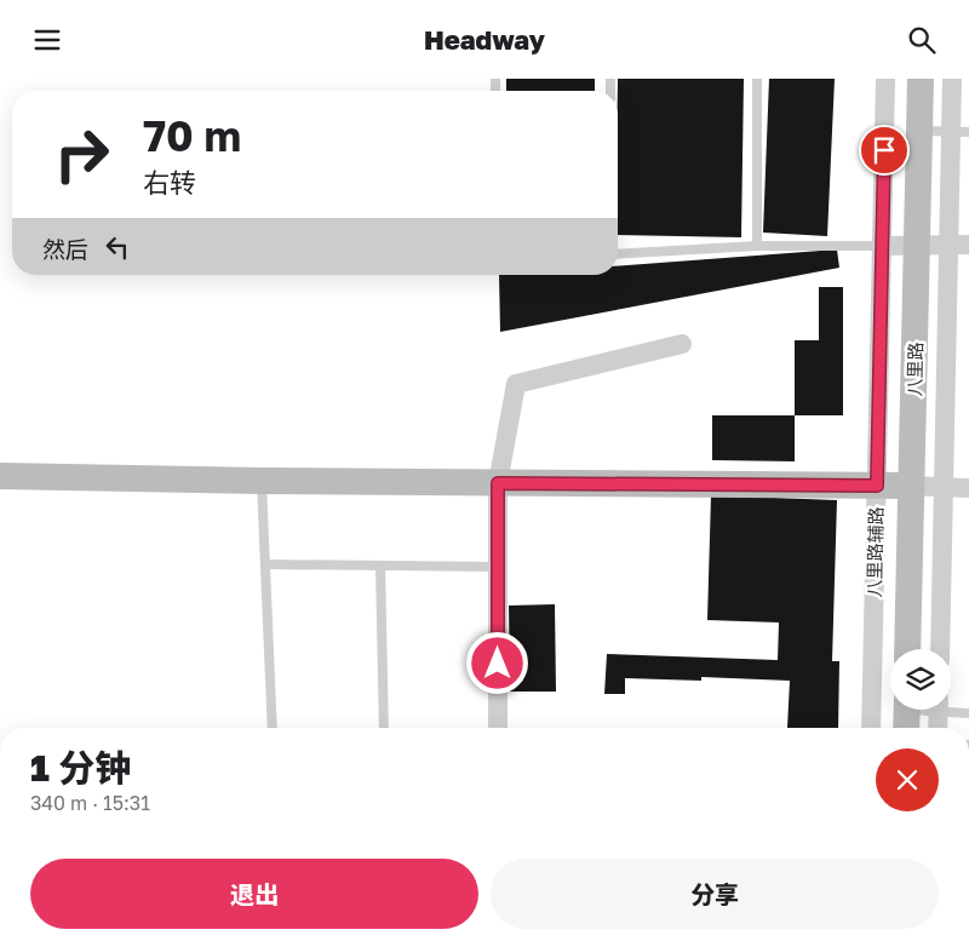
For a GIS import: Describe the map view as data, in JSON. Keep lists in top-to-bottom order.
{
  "streets": {
    "street": ["八里路", "八里路辅路"]
  },
  "page": {
    "header": "Headway",
    "turn": ["70 m", "右转"],
    "then": "然后",
    "heading": ["1 分钟", "340 m · 15:31"],
    "buttons": ["退出", "分享"]
  }
}
